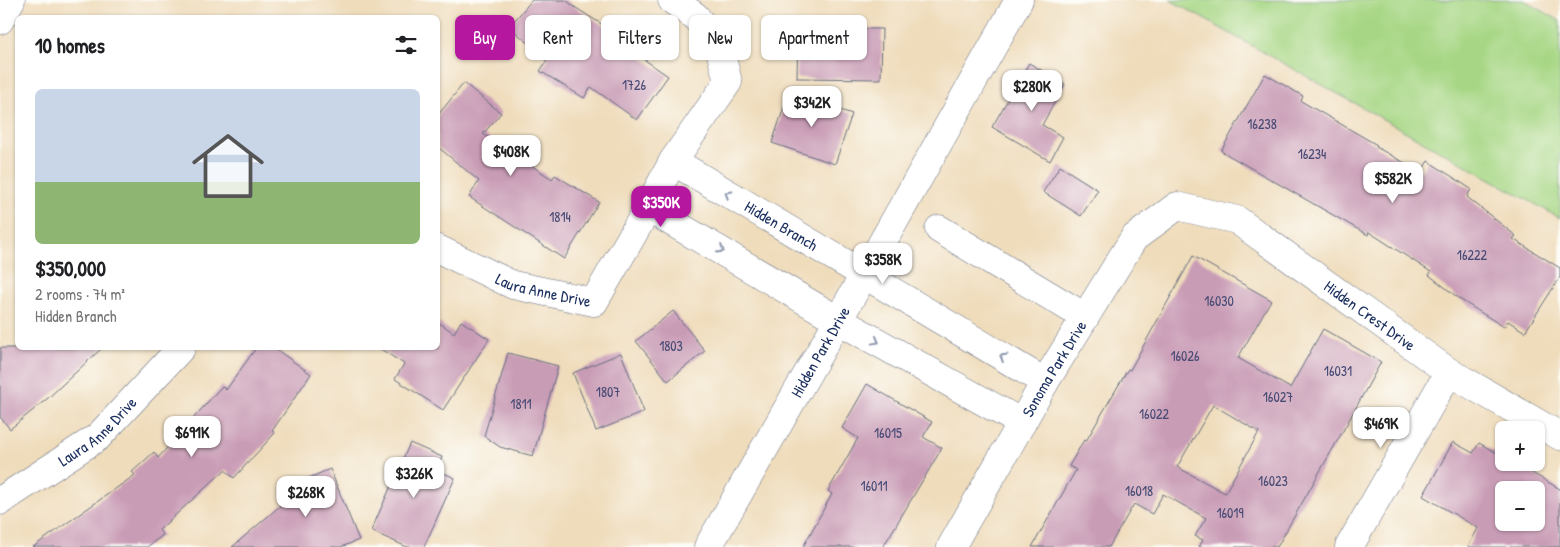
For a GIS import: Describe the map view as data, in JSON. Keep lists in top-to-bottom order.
{
  "streets": {
    "street": [
      "Hidden Branch",
      "Laura Anne Drive",
      "Hidden Crest Drive",
      "Hidden Park Drive",
      "Sonoma Park Drive"
    ]
  },
  "crossings": [
    ["Hidden Branch", "Laura Anne Drive"],
    ["Hidden Branch", "Hidden Park Drive"],
    ["Hidden Branch", "Sonoma Park Drive"],
    ["Hidden Crest Drive", "Sonoma Park Drive"]
  ],
  "house_numbers": [
    "1726",
    "16238",
    "16234",
    "1814",
    "16222",
    "16030",
    "1803",
    "16026",
    "16031",
    "1807",
    "16027",
    "1811",
    "16022",
    "16015",
    "16023",
    "16011",
    "16018",
    "16019"
  ],
  "page": {
    "chip": [
      "Buy",
      "Rent",
      "Filters",
      "New",
      "Apartment"
    ],
    "heading": "10 homes",
    "price": [
      "$280K",
      "$342K",
      "$408K",
      "$582K",
      "$350K",
      "$358K",
      "$469K",
      "$691K",
      "$326K",
      "$268K"
    ],
    "list": [
      {
        "name": "$350,000",
        "note": "2 rooms · 74 m² · Hidden Branch"
      }
    ],
    "map_buttons": ["+", "−"]
  }
}
